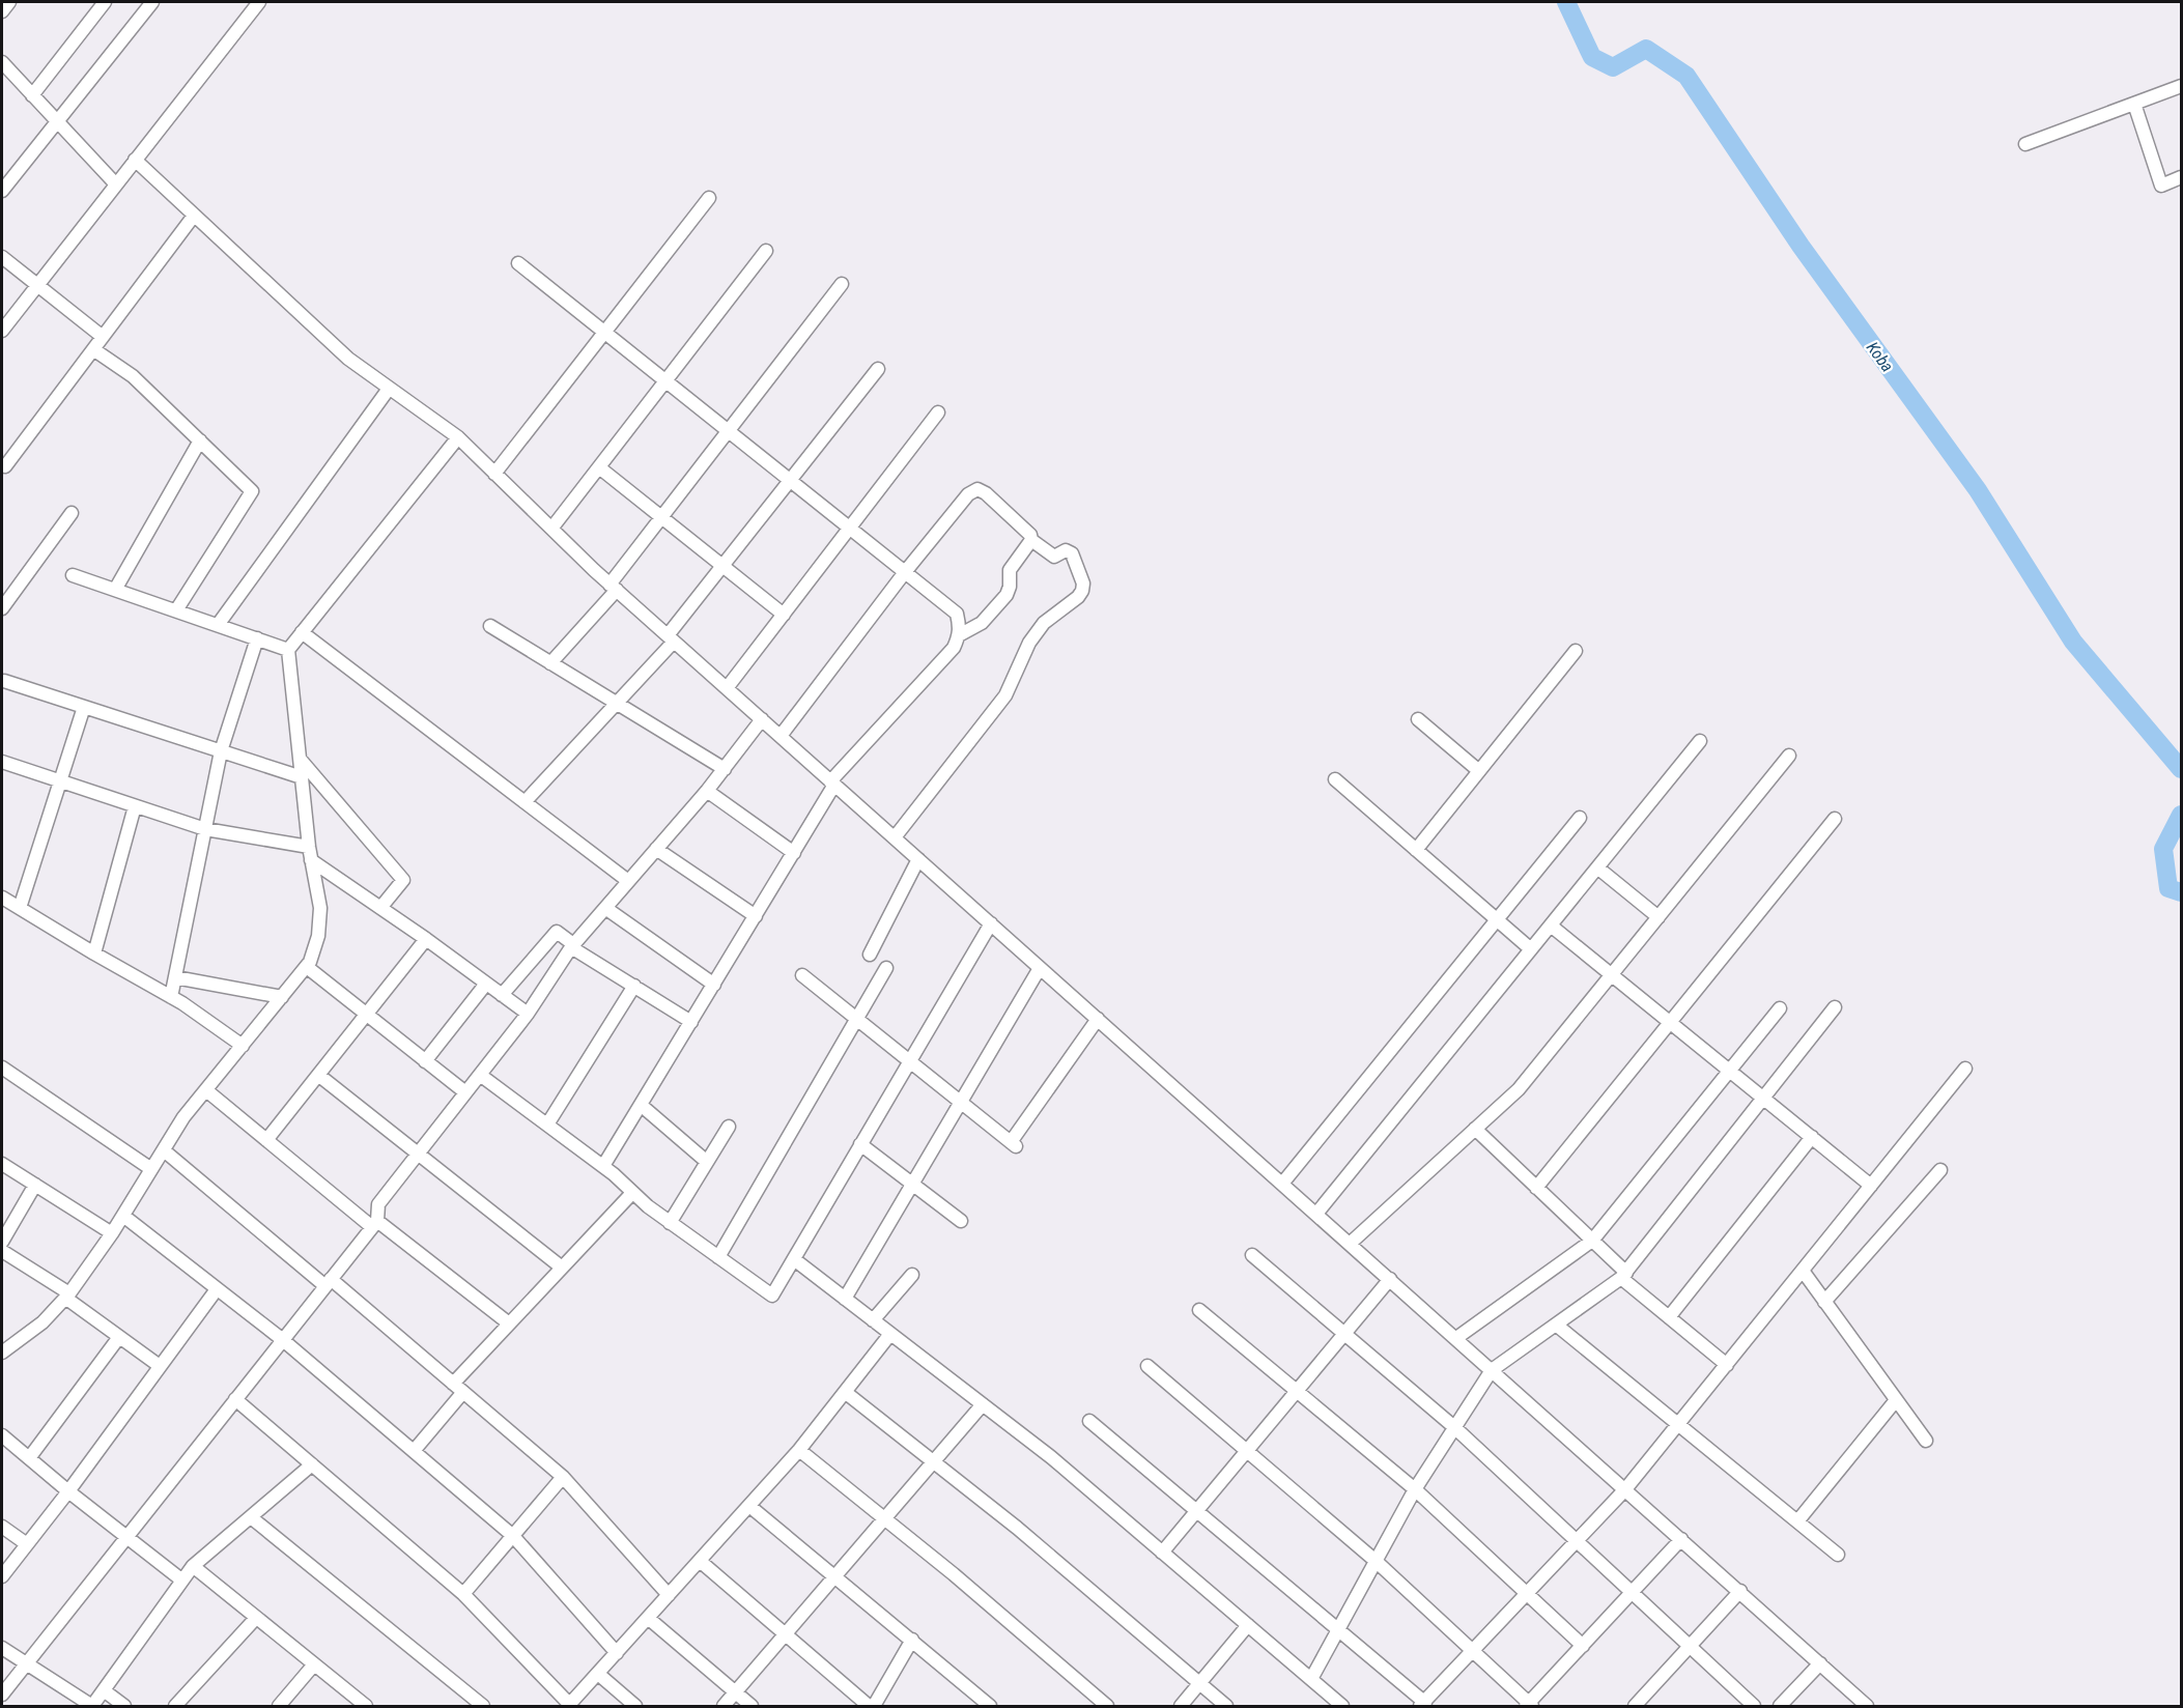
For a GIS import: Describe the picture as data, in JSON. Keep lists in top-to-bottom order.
{
  "water": ["Koba"]
}
